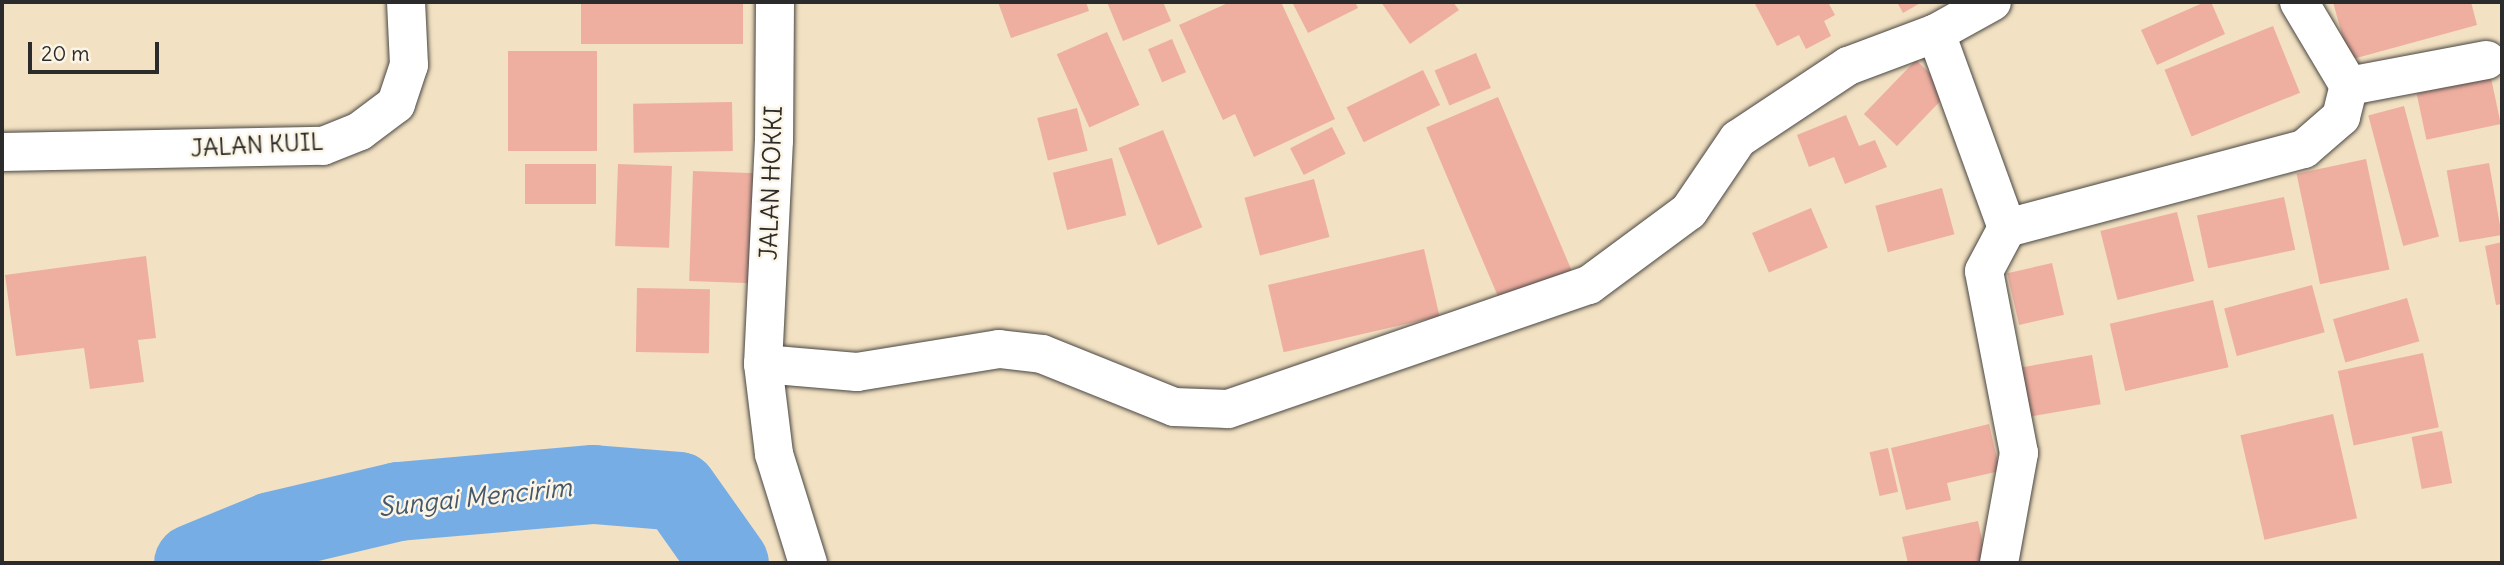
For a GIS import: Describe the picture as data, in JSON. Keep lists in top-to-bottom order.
{
  "streets": {
    "street": ["JALAN KUIL", "JALAN HOKKI"]
  },
  "water": ["Sungai Mencirim"],
  "scale_bar": "20 m"
}
